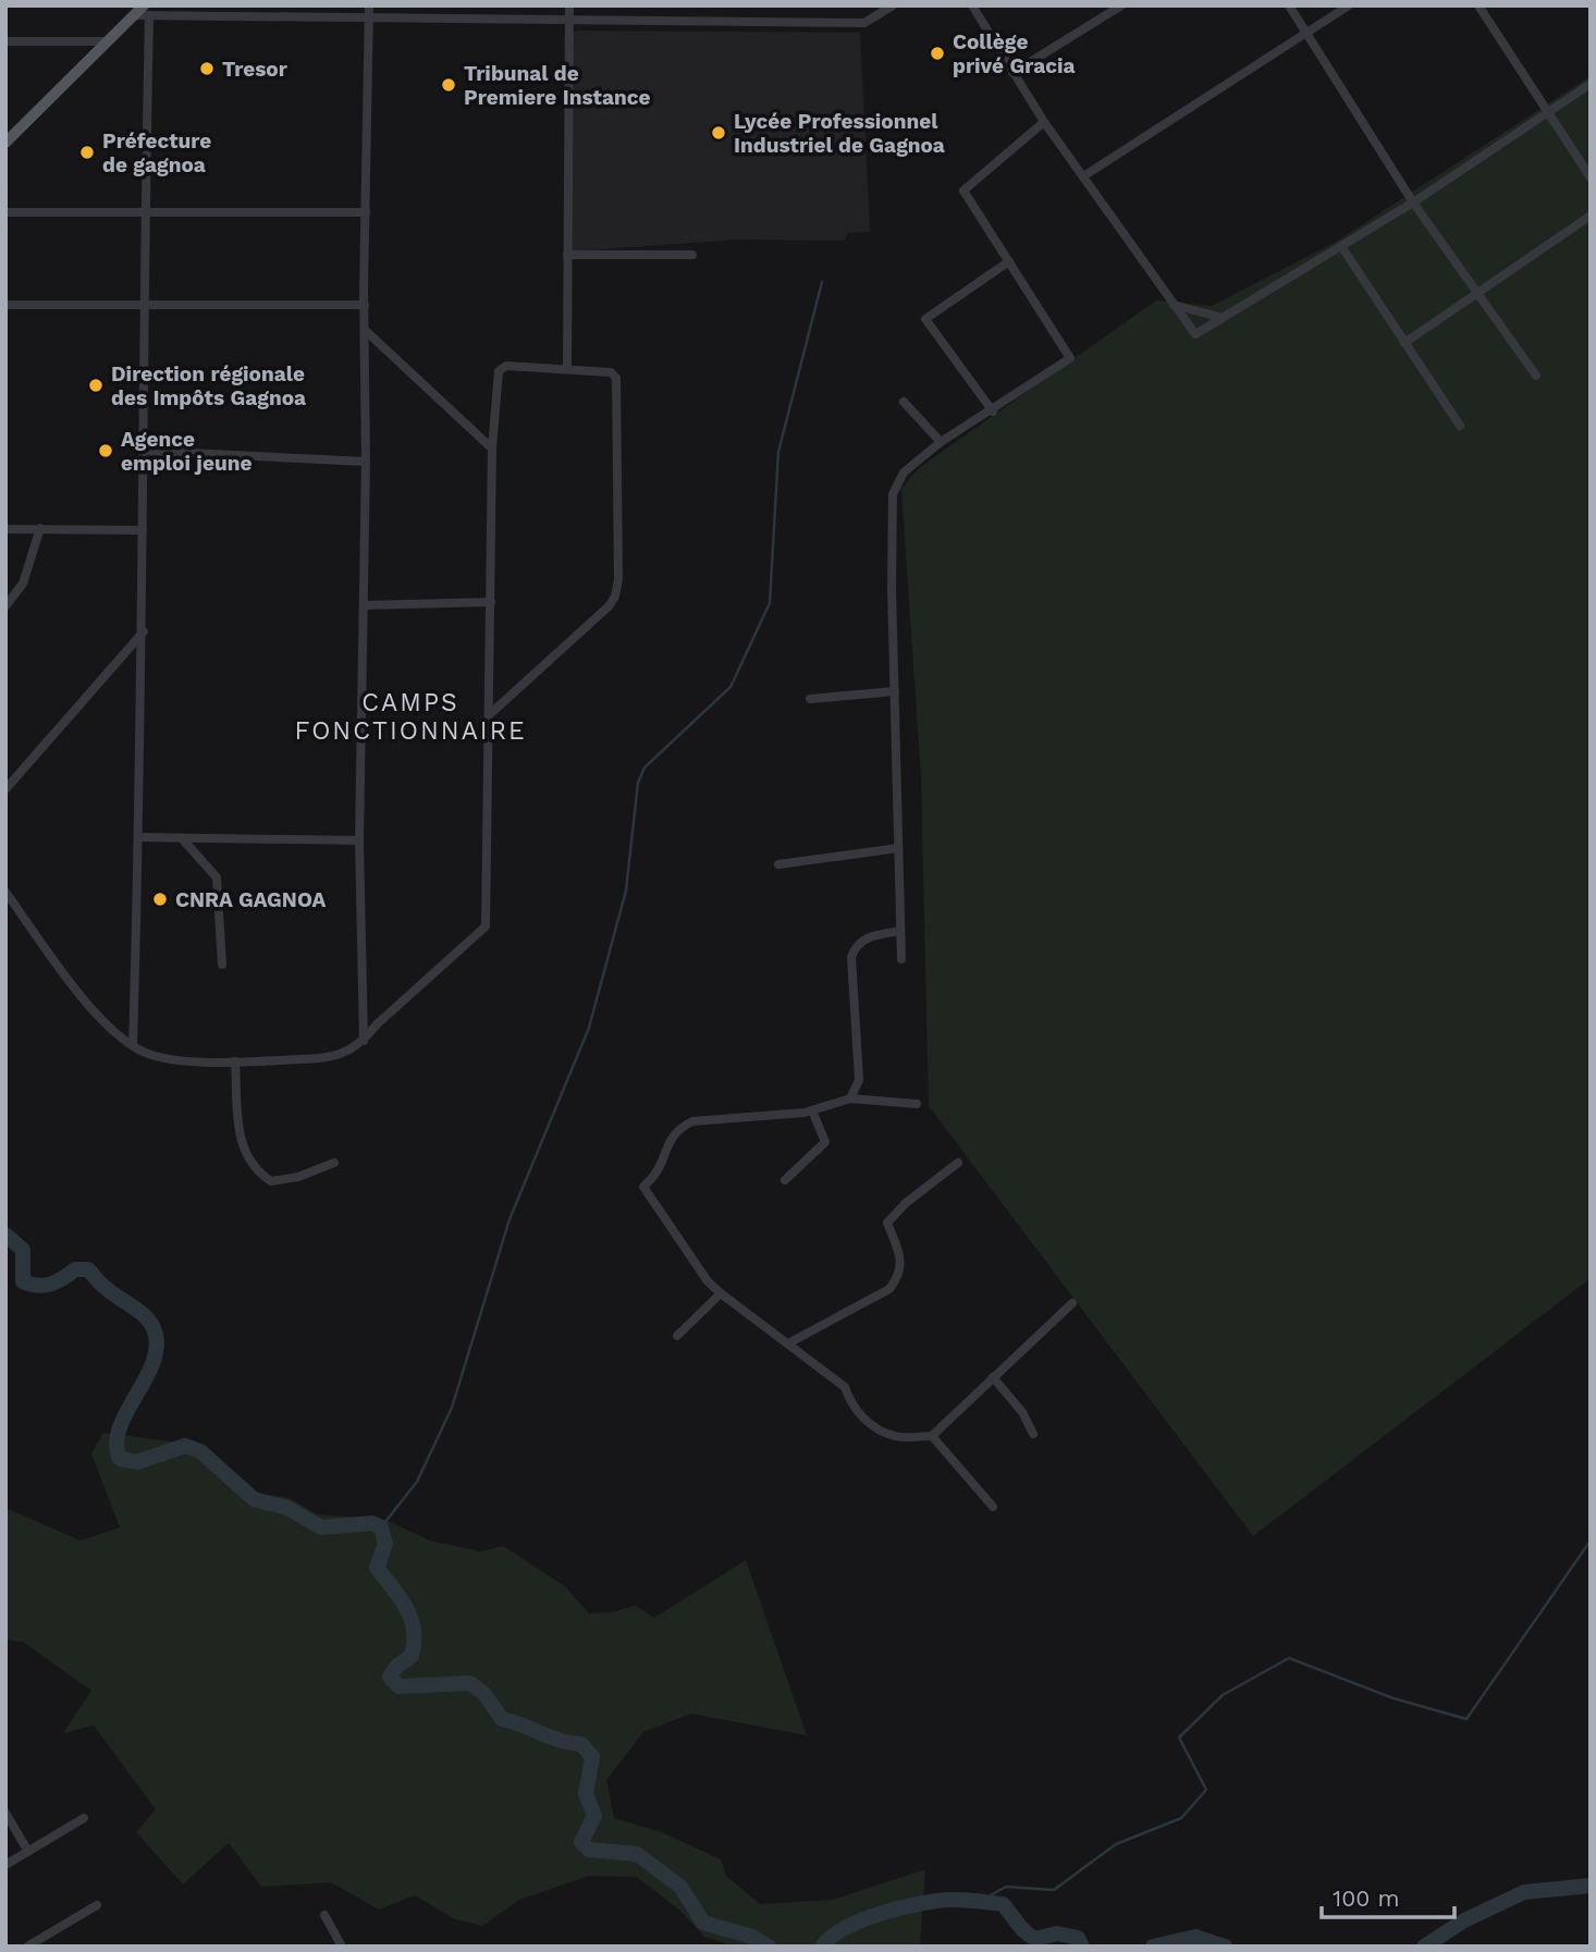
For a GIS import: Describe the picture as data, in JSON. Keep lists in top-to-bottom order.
{
  "districts": ["CAMPS FONCTIONNAIRE"],
  "places": [
    "Collège privé Gracia",
    "Tresor",
    "Tribunal de Premiere Instance",
    "Lycée Professionnel Industriel de Gagnoa",
    "Préfecture de gagnoa",
    "Direction régionale des Impôts Gagnoa",
    "Agence emploi jeune",
    "CNRA GAGNOA"
  ],
  "scale_bar": "100 m"
}
